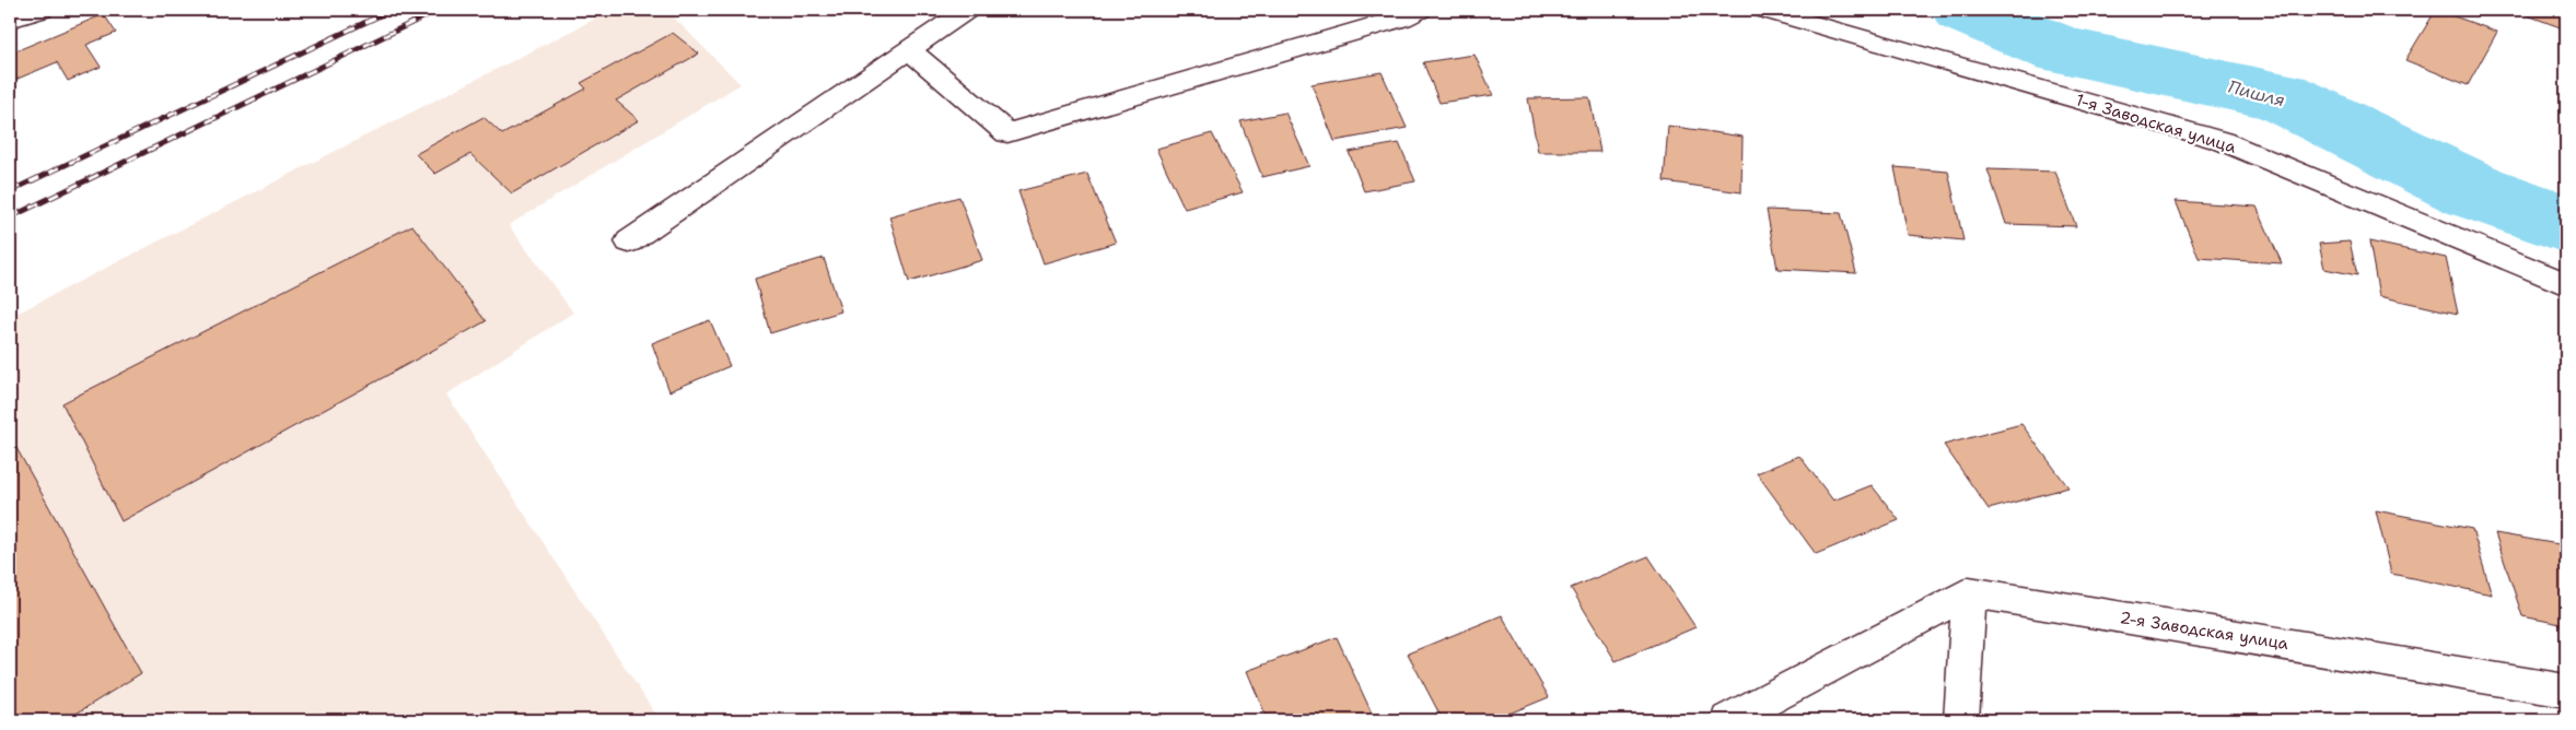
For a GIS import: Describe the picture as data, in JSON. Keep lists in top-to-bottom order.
{
  "streets": {
    "street": ["1-я Заводская улица", "2-я Заводская улица"]
  },
  "water": ["Пишля"]
}
